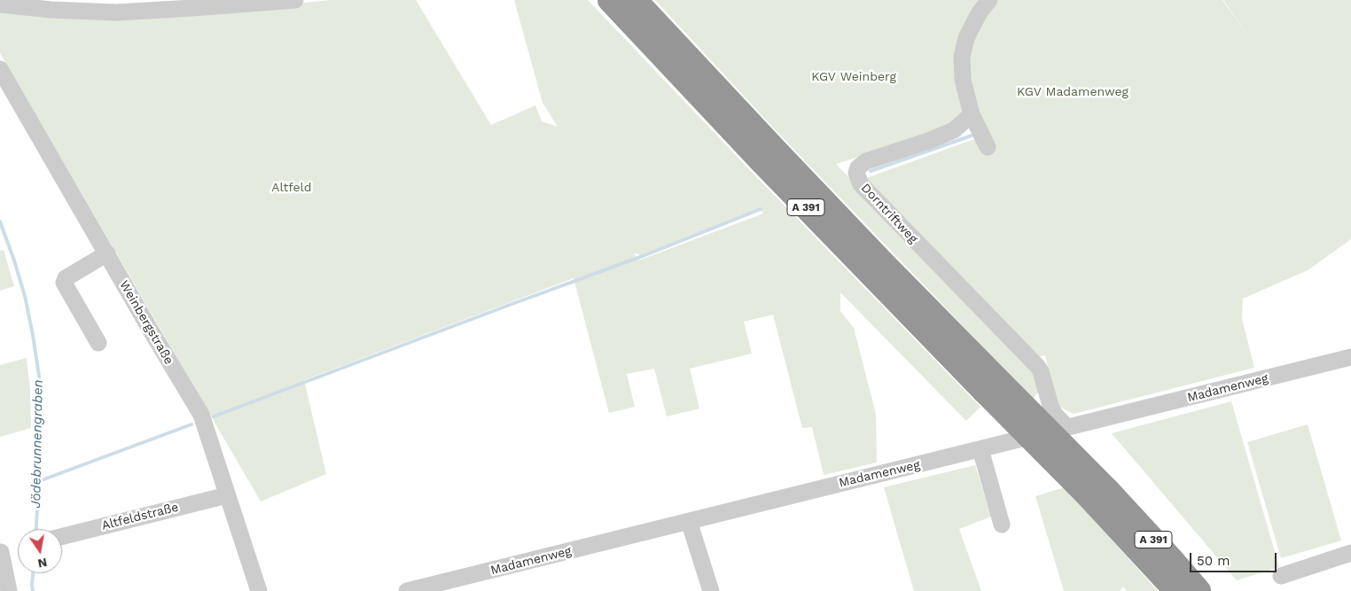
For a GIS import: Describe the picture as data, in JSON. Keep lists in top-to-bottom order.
{
  "streets": {
    "highway": ["A 391"],
    "street": [
      "Dorntriftweg",
      "Weinbergstraße",
      "Madamenweg",
      "Altfeldstraße"
    ]
  },
  "crossings": [
    ["Dorntriftweg", "Madamenweg"],
    ["Weinbergstraße", "Altfeldstraße"]
  ],
  "water": ["Jödebrunnengraben"],
  "parks": ["KGV Weinberg", "KGV Madamenweg", "Altfeld"],
  "scale_bar": "50 m",
  "north": "bottom"
}
